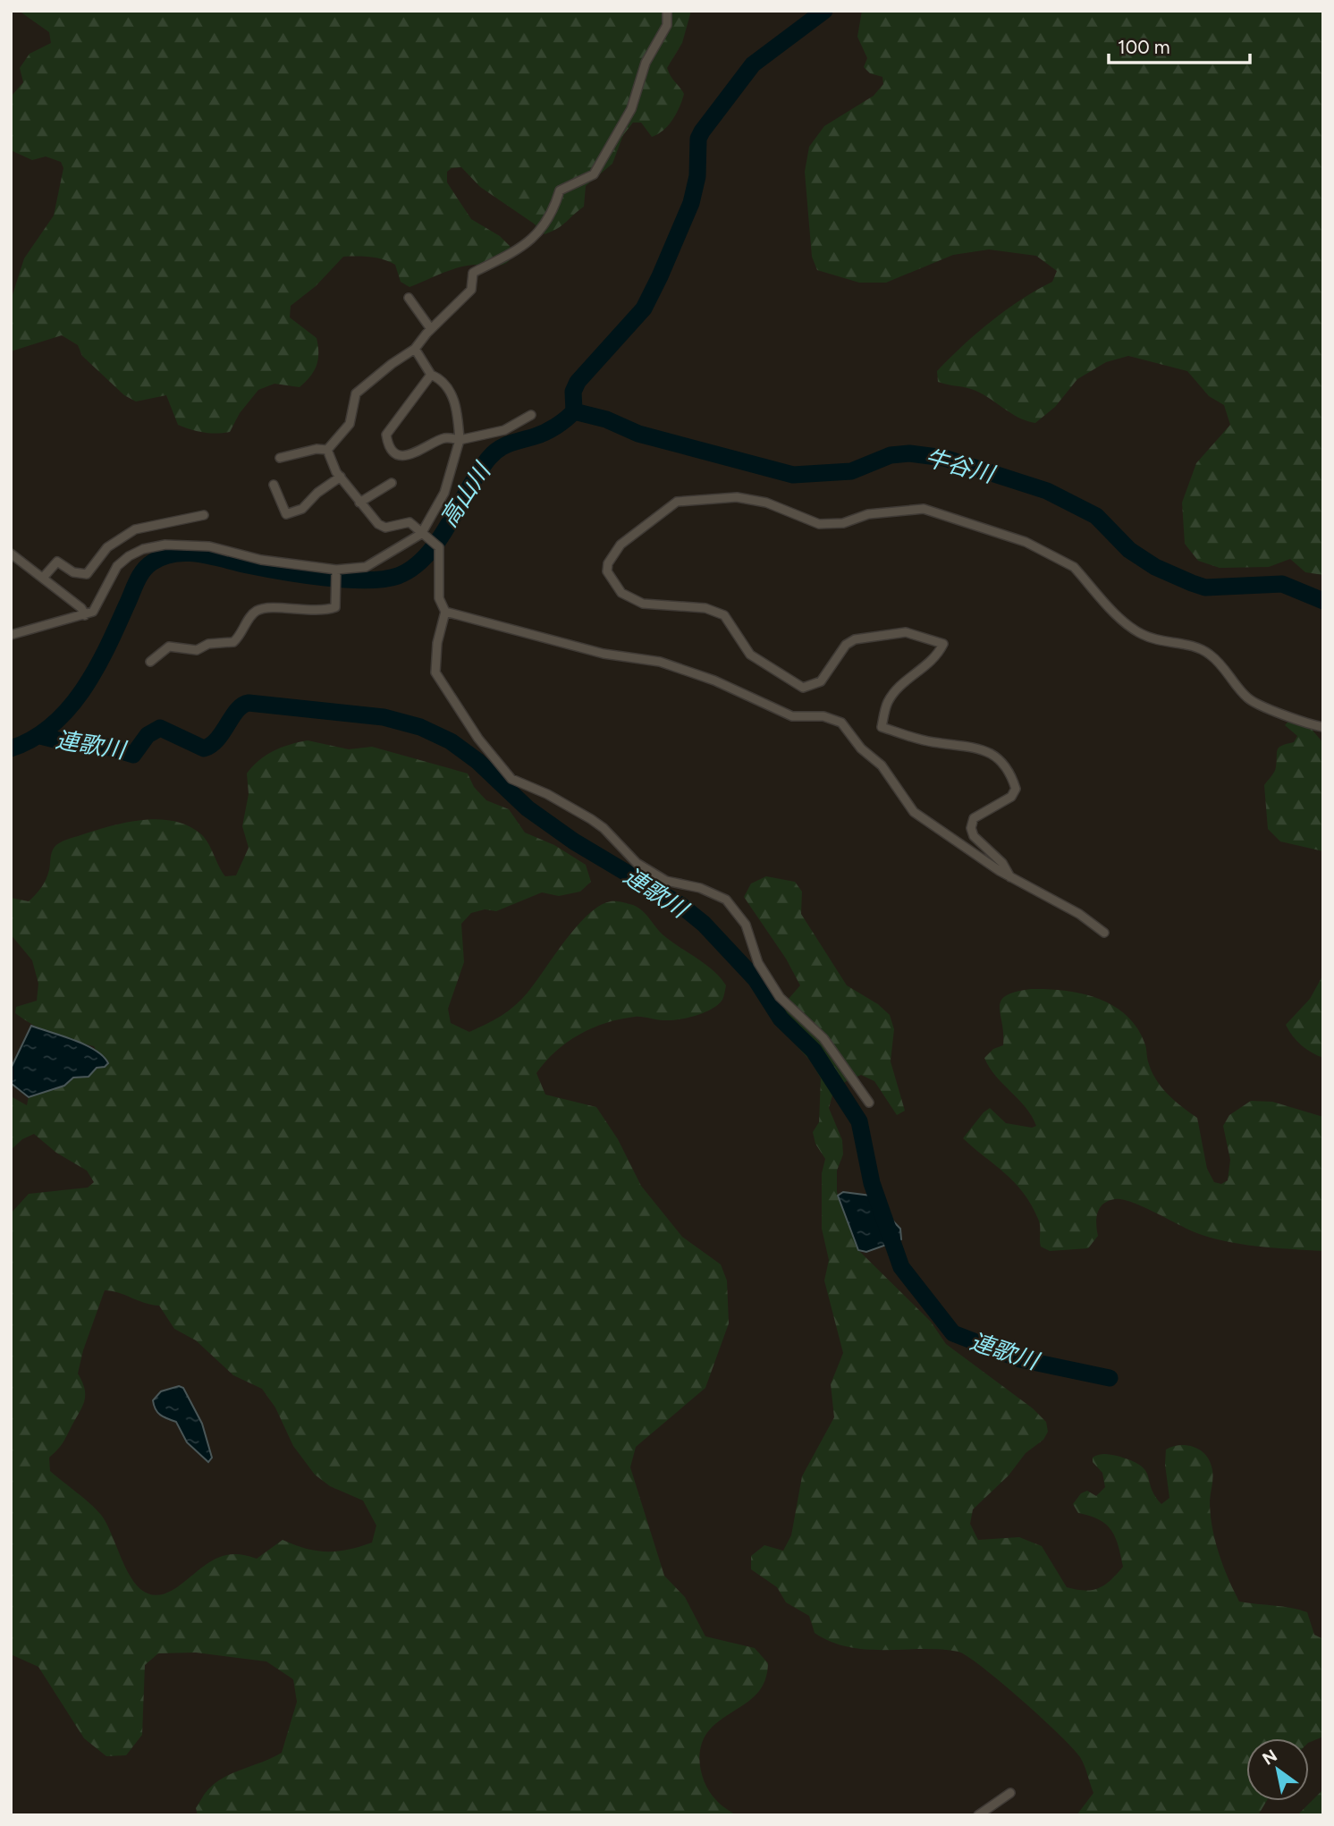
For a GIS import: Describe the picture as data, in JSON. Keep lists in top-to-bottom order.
{
  "water": ["牛谷川", "高山川", "連歌川"],
  "scale_bar": "100 m",
  "north": "top left"
}
